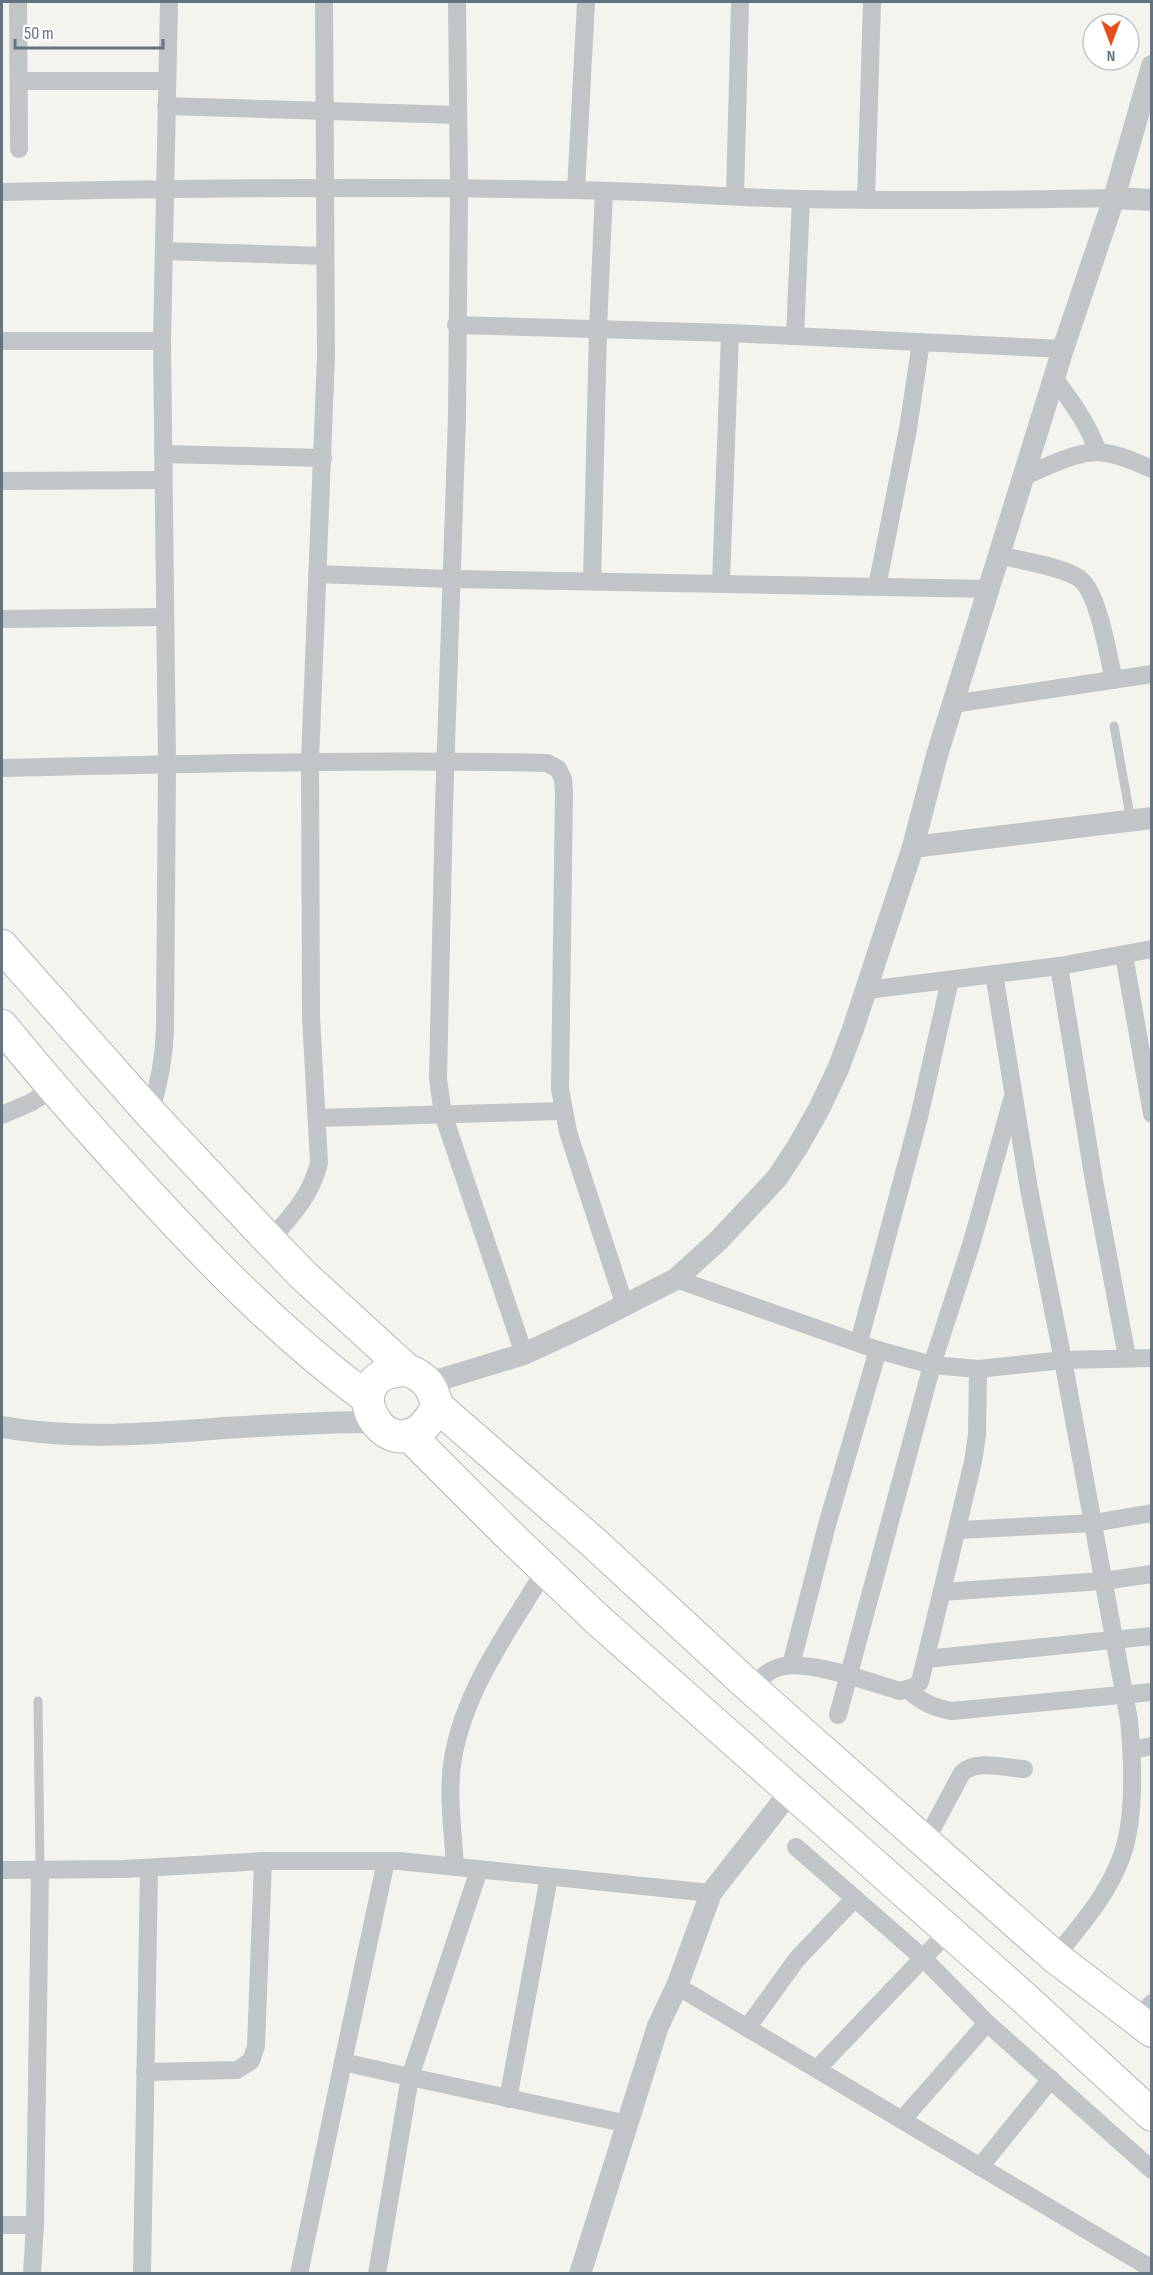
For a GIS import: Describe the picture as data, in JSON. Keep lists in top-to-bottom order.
{
  "scale_bar": "50 m",
  "north": "bottom"
}
